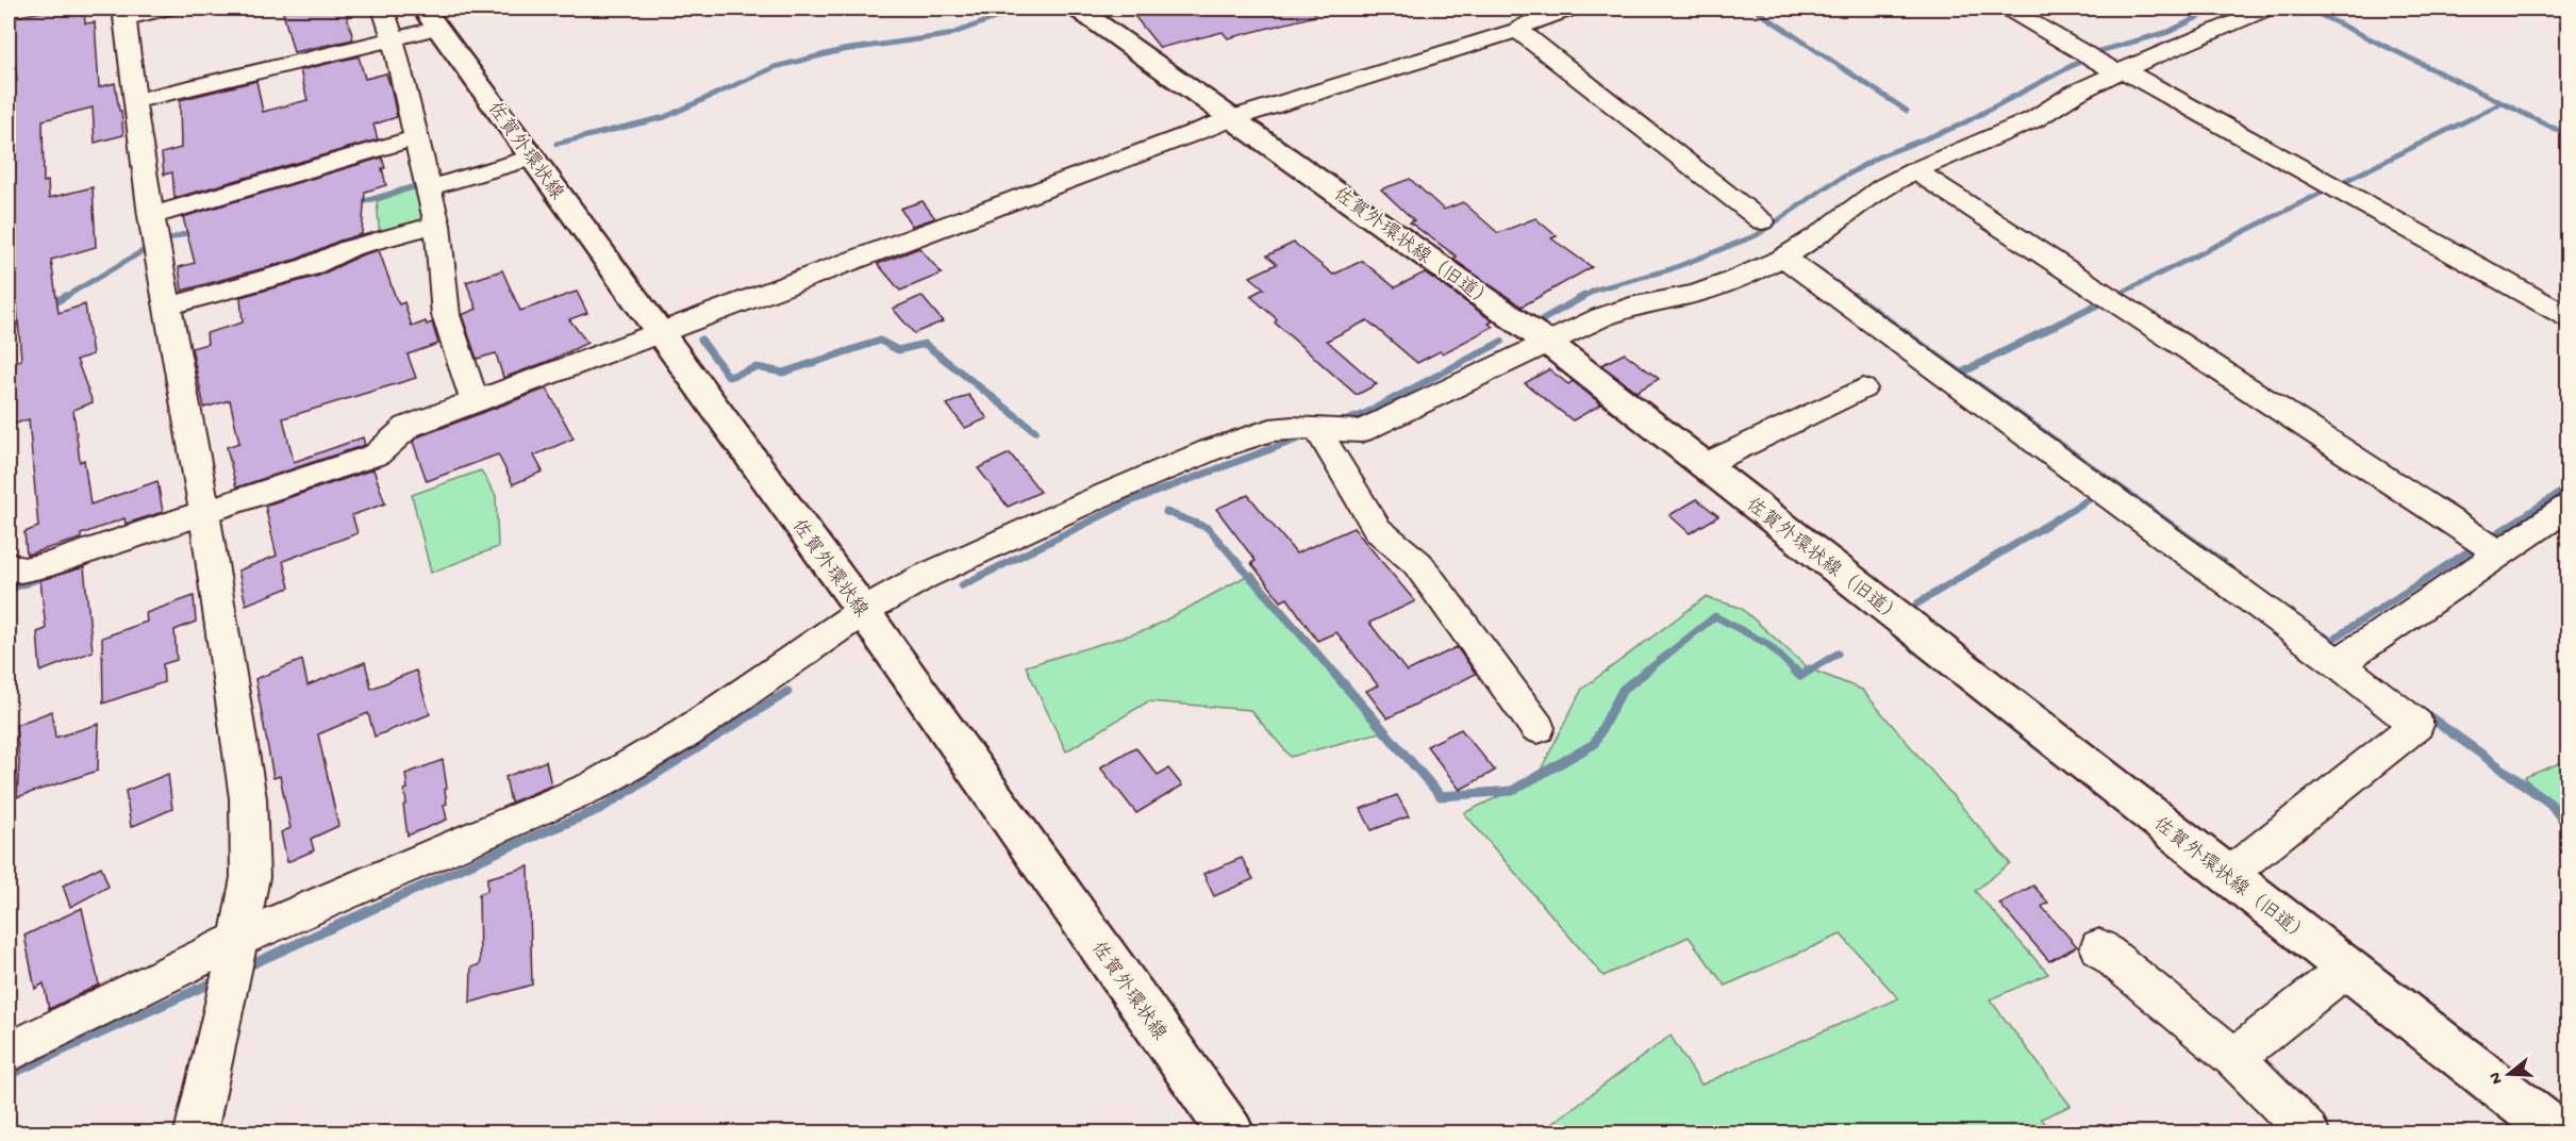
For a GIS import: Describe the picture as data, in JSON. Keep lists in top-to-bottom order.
{
  "streets": {
    "street": ["佐賀外環状線", "佐賀外環状線（旧道）"]
  },
  "north": "left"
}
